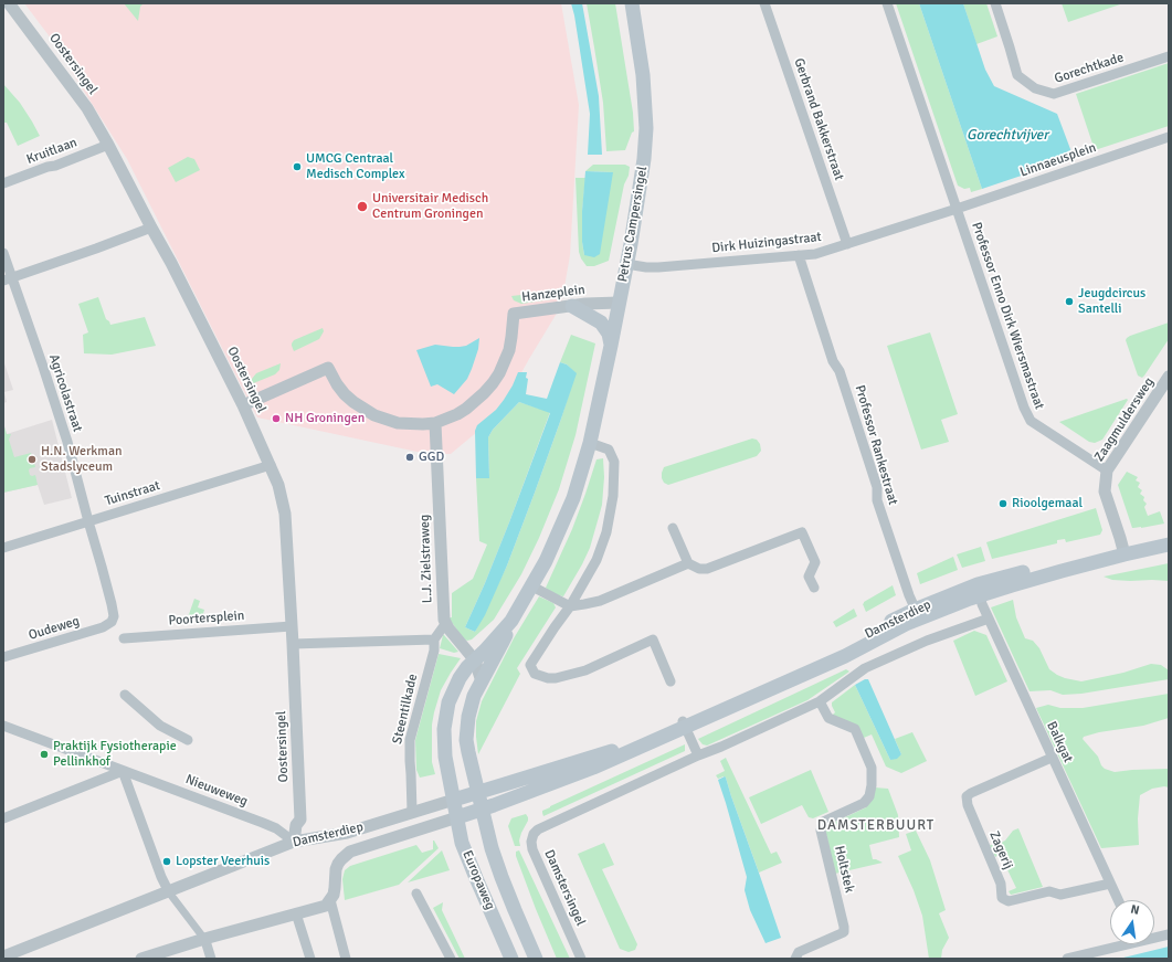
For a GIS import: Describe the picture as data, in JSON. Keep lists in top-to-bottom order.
{
  "streets": {
    "main road": ["Petrus Campersingel", "Damsterdiep", "Europaweg"],
    "street": [
      "Oostersingel",
      "Gorechtkade",
      "Gerbrand Bakkerstraat",
      "Kruitlaan",
      "Linnaeusplein",
      "Dirk Huizingastraat",
      "Hanzeplein",
      "Professor Enno Dirk Wiersmastraat",
      "Agricolastraat",
      "Zaagmuldersweg",
      "Professor Rankestraat",
      "Tuinstraat",
      "L.J. Zielstraweg",
      "Poortersplein",
      "Oudeweg",
      "Steentilkade",
      "Balkgat",
      "Nieuweweg",
      "Zagerij",
      "Holtstek",
      "Damstersingel"
    ]
  },
  "crossings": [
    ["Oostersingel", "Kruitlaan"],
    ["Oostersingel", "Hanzeplein"],
    ["Oostersingel", "Tuinstraat"],
    ["Oostersingel", "Poortersplein"],
    ["Oostersingel", "Damsterdiep"],
    ["Oostersingel", "Nieuweweg"],
    ["Gerbrand Bakkerstraat", "Dirk Huizingastraat"],
    ["Linnaeusplein", "Dirk Huizingastraat"],
    ["Linnaeusplein", "Professor Enno Dirk Wiersmastraat"],
    ["Petrus Campersingel", "Dirk Huizingastraat"],
    ["Petrus Campersingel", "Hanzeplein"],
    ["Petrus Campersingel", "Damsterdiep"],
    ["Petrus Campersingel", "Europaweg"],
    ["Dirk Huizingastraat", "Professor Enno Dirk Wiersmastraat"],
    ["Dirk Huizingastraat", "Professor Rankestraat"],
    ["Hanzeplein", "L.J. Zielstraweg"],
    ["Professor Enno Dirk Wiersmastraat", "Zaagmuldersweg"],
    ["Agricolastraat", "Tuinstraat"],
    ["Agricolastraat", "Oudeweg"],
    ["Zaagmuldersweg", "Damsterdiep"],
    ["Professor Rankestraat", "Damsterdiep"],
    ["Damsterdiep", "Steentilkade"],
    ["Damsterdiep", "Balkgat"],
    ["Damsterdiep", "Nieuweweg"],
    ["Damsterdiep", "Europaweg"],
    ["Balkgat", "Zagerij"]
  ],
  "districts": ["DAMSTERBUURT"],
  "water": ["Gorechtvijver"],
  "places": [
    "UMCG Centraal Medisch Complex",
    "Universitair Medisch Centrum Groningen",
    "Jeugdcircus Santelli",
    "NH Groningen",
    "GGD",
    "H.N. Werkman Stadslyceum",
    "Rioolgemaal",
    "Praktijk Fysiotherapie Pellinkhof",
    "Lopster Veerhuis"
  ],
  "north": "top"
}
